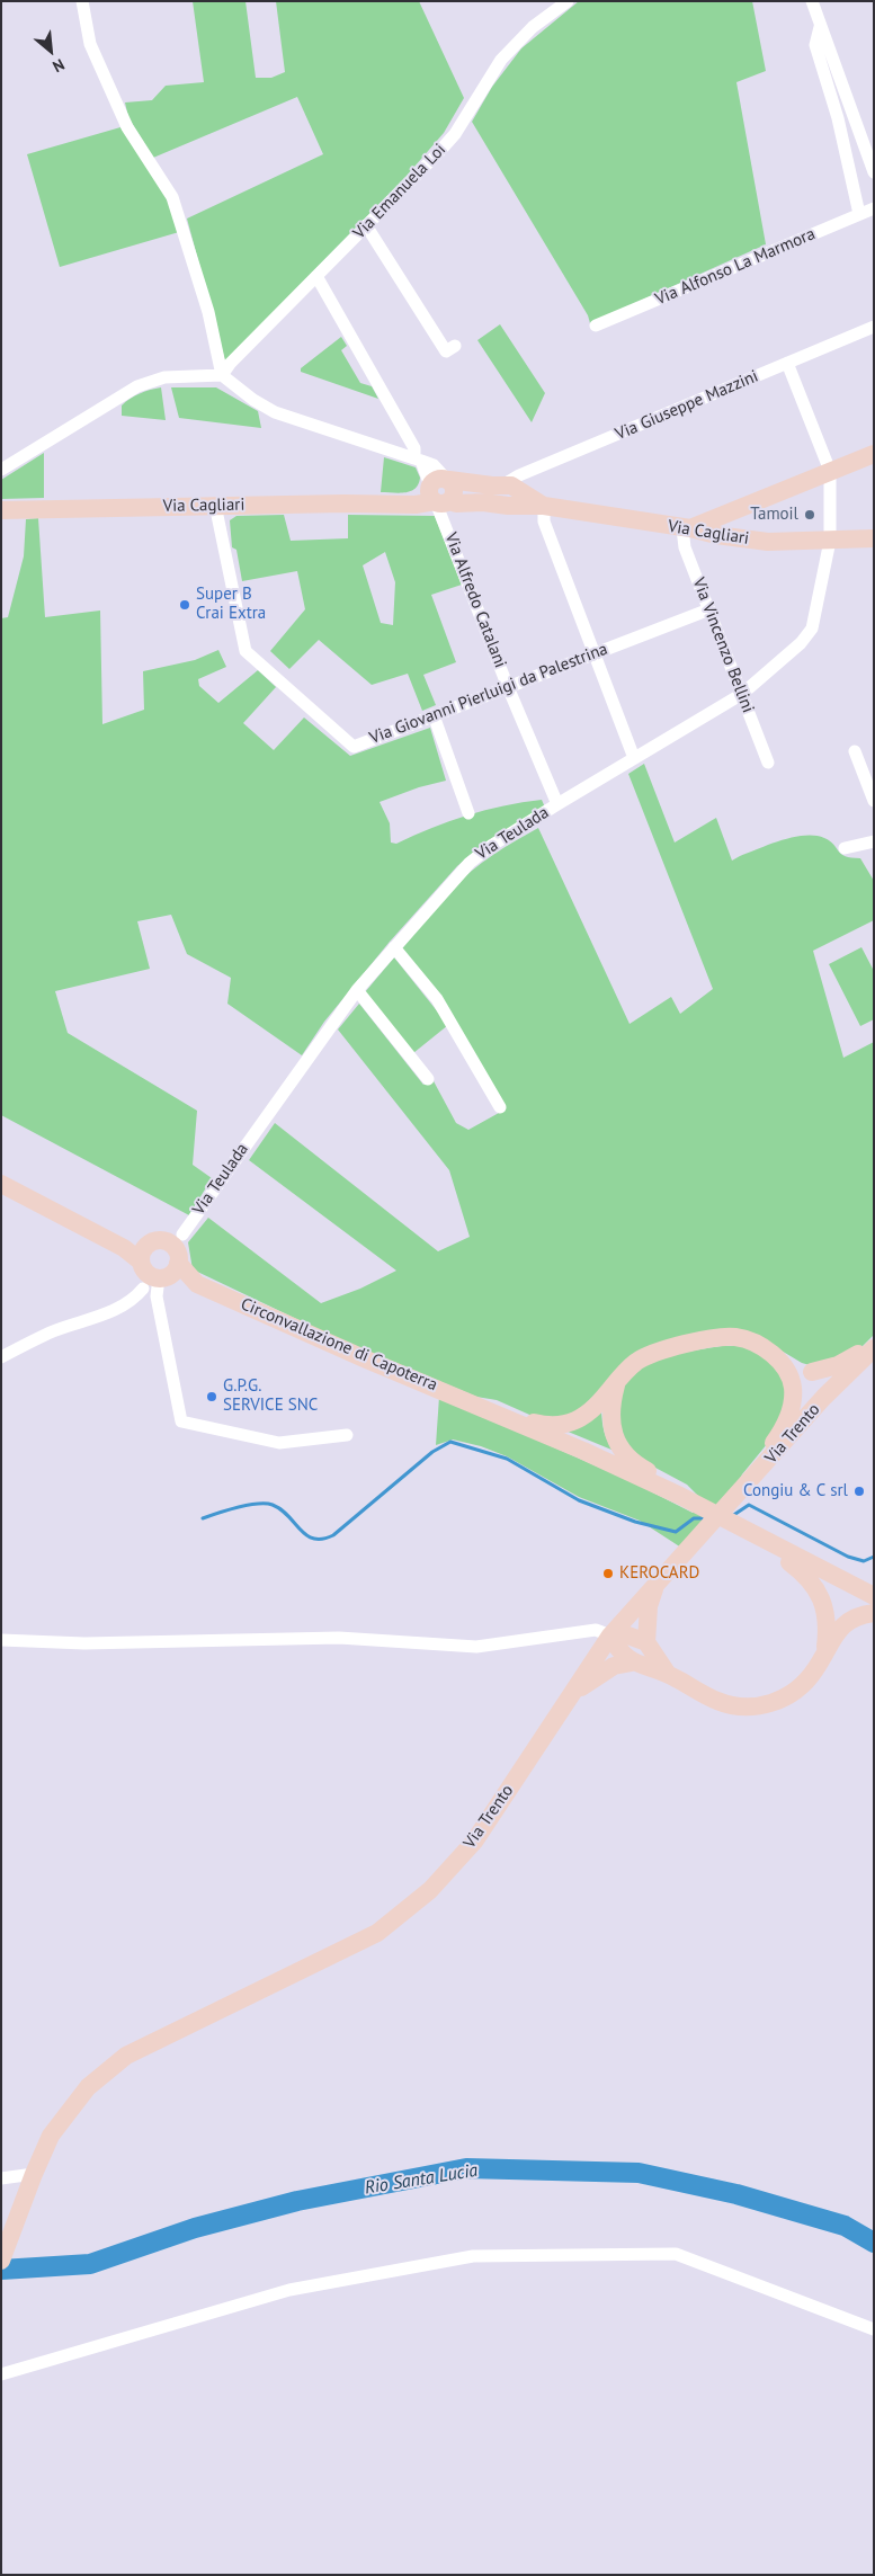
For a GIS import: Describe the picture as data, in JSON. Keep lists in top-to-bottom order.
{
  "streets": {
    "street": [
      "Via Emanuela Loi",
      "Via Alfonso La Marmora",
      "Via Giuseppe Mazzini",
      "Via Cagliari",
      "Via Alfredo Catalani",
      "Via Vincenzo Bellini",
      "Via Giovanni Pierluigi da Palestrina",
      "Via Teulada",
      "Circonvallazione di Capoterra",
      "Via Trento"
    ]
  },
  "crossings": [
    ["Via Emanuela Loi", "Via Alfredo Catalani"],
    ["Via Giuseppe Mazzini", "Via Cagliari"],
    ["Via Cagliari", "Via Alfredo Catalani"],
    ["Via Cagliari", "Via Vincenzo Bellini"],
    ["Via Cagliari", "Via Giovanni Pierluigi da Palestrina"],
    ["Via Cagliari", "Via Teulada"],
    ["Via Alfredo Catalani", "Via Giovanni Pierluigi da Palestrina"],
    ["Via Alfredo Catalani", "Via Teulada"],
    ["Via Vincenzo Bellini", "Via Giovanni Pierluigi da Palestrina"],
    ["Via Vincenzo Bellini", "Via Teulada"],
    ["Via Teulada", "Circonvallazione di Capoterra"]
  ],
  "water": ["Rio Santa Lucia"],
  "places": [
    "Tamoil",
    "Super B Crai Extra",
    "G.P.G. SERVICE SNC",
    "Congiu & C srl",
    "KEROCARD"
  ],
  "north": "bottom right"
}
